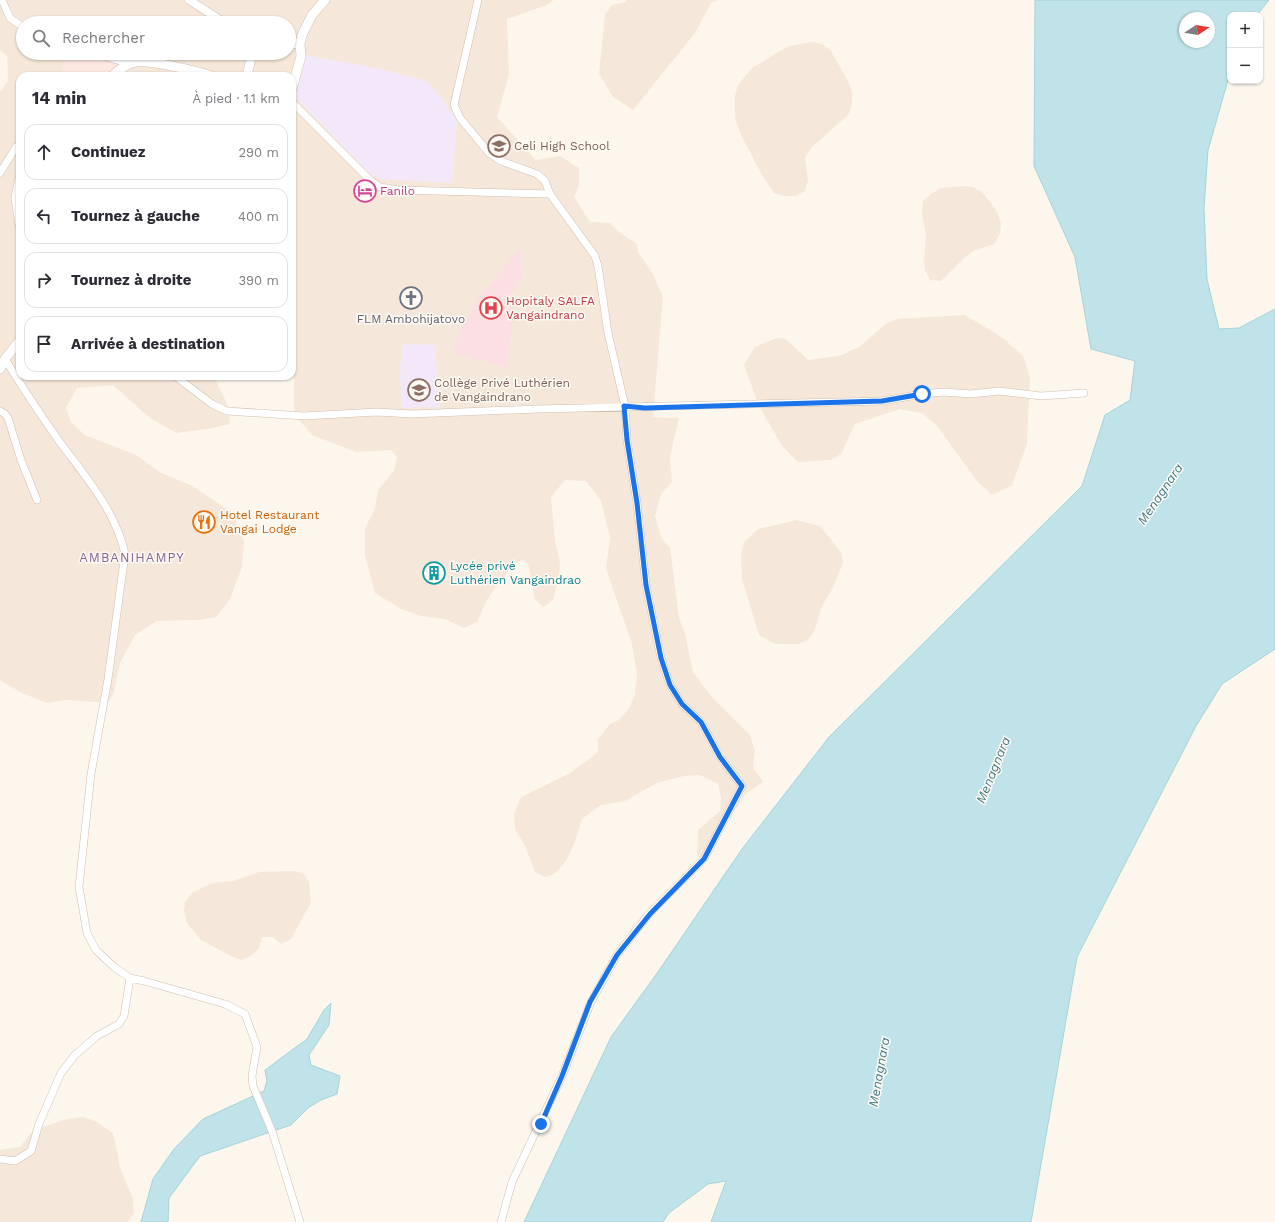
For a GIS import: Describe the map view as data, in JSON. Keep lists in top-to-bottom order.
{
  "districts": ["AMBANIHAMPY"],
  "water": ["Menagnara"],
  "places": {
    "school or university": ["Celi High School", "Collège Privé Luthérien de Vangaindrano"],
    "hotel": ["Fanilo"],
    "church": ["FLM Ambohijatovo"],
    "hospital": ["Hopitaly SALFA Vangaindrano"],
    "restaurant": ["Hotel Restaurant Vangai Lodge"],
    "building": ["Lycée privé Luthérien Vangaindrao"]
  },
  "north": "right",
  "page": {
    "map_buttons": ["+", "−"],
    "search": "Rechercher",
    "heading": ["14 min", "À pied · 1.1 km"],
    "list": [
      ["Continuez", "290 m"],
      ["Tournez à gauche", "400 m"],
      ["Tournez à droite", "390 m"],
      "Arrivée à destination"
    ]
  }
}
